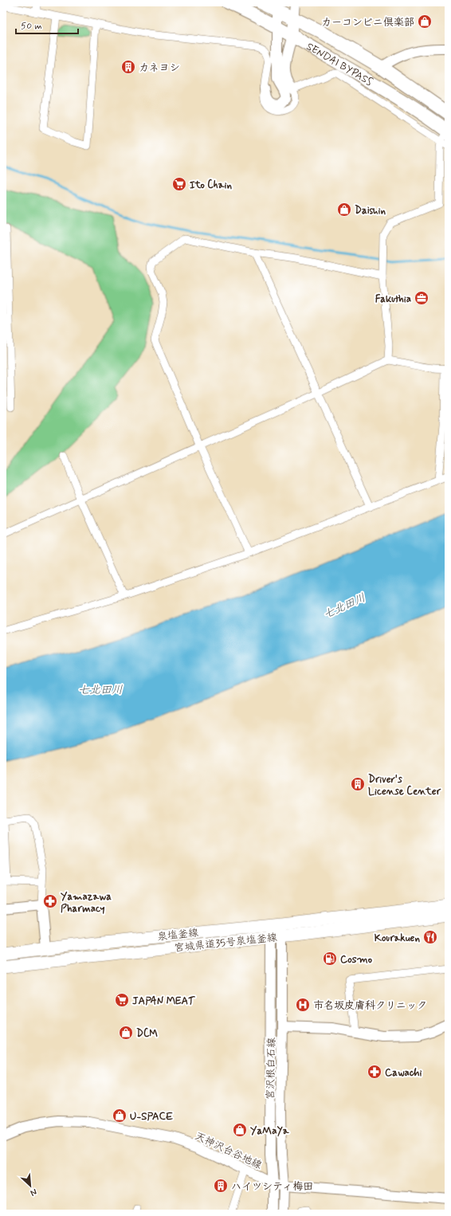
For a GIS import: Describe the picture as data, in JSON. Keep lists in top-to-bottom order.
{
  "streets": {
    "highway": ["SENDAI BYPASS"],
    "main road": ["泉塩釜線", "宮城県道35号泉塩釜線"],
    "street": ["宮沢根白石線", "天神沢台谷地線"]
  },
  "crossings": [
    ["泉塩釜線", "宮城県道35号泉塩釜線"],
    ["泉塩釜線", "宮沢根白石線"],
    ["宮城県道35号泉塩釜線", "宮沢根白石線"],
    ["宮沢根白石線", "天神沢台谷地線"]
  ],
  "water": ["七北田川"],
  "places": {
    "shop": [
      "カーコンビニ倶楽部",
      "Daishin",
      "DCM",
      "U-SPACE",
      "YaMaYa"
    ],
    "building": ["カネヨシ", "Driver's License Center", "ハイツシティ梅田"],
    "supermarket": ["Ito Chain", "JAPAN MEAT"],
    "office": ["Fakuthia"],
    "pharmacy": ["Yamazawa Pharmacy", "Cawachi"],
    "restaurant": ["Kourakuen"],
    "fuel station": ["Cosmo"],
    "hospital": ["市名坂皮膚科クリニック"]
  },
  "scale_bar": "50 m",
  "north": "bottom right"
}
